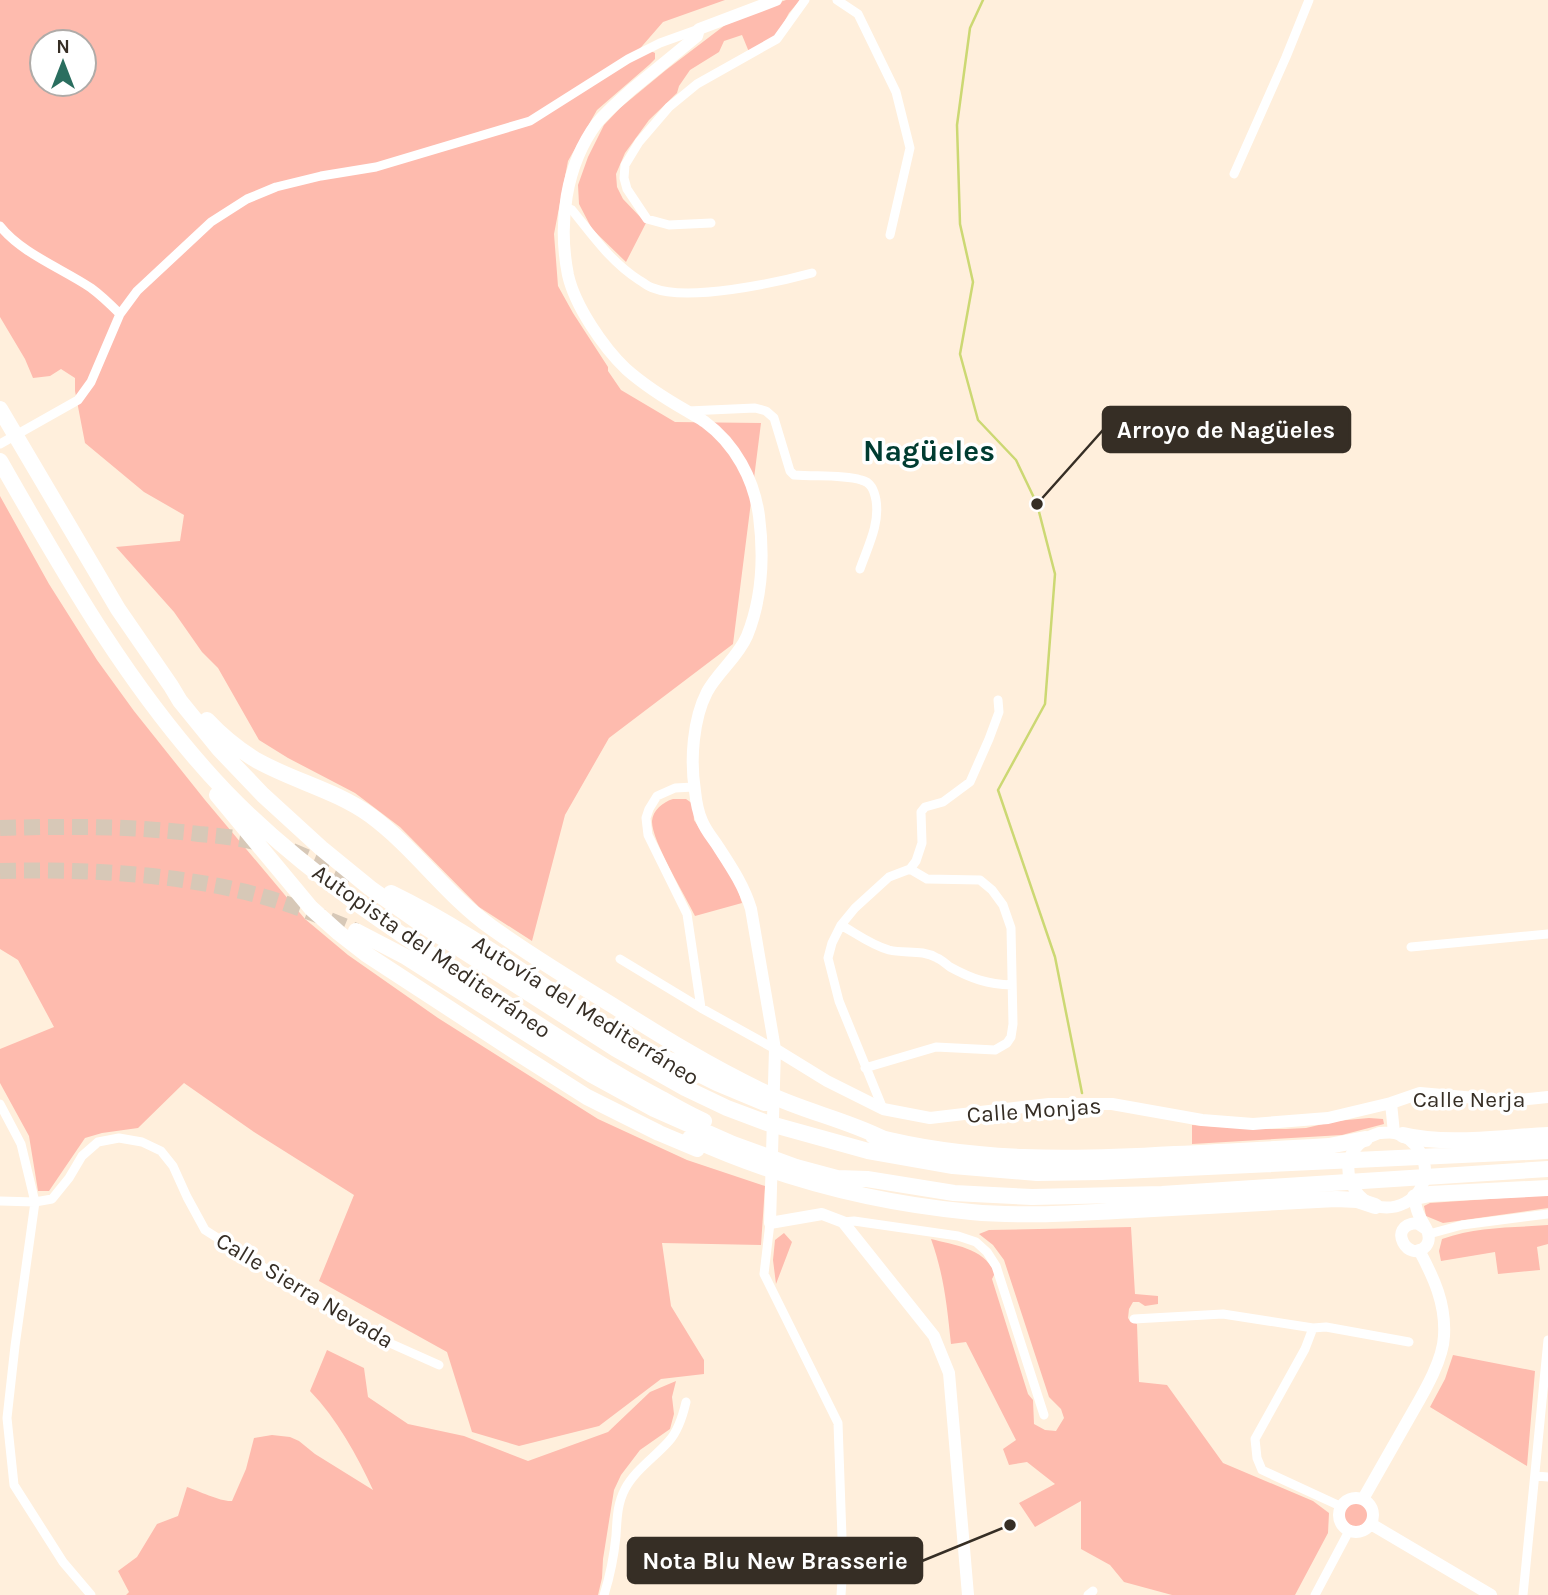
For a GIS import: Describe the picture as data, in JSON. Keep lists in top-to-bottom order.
{
  "streets": {
    "highway": ["Autopista del Mediterráneo", "Autovía del Mediterráneo"],
    "street": ["Calle Nerja", "Calle Monjas", "Calle Sierra Nevada"]
  },
  "crossings": [
    ["Autopista del Mediterráneo", "Autovía del Mediterráneo"],
    ["Calle Nerja", "Calle Monjas"]
  ],
  "districts": ["Nagüeles"],
  "places": ["Arroyo de Nagüeles", "Nota Blu New Brasserie"],
  "north": "top"
}
